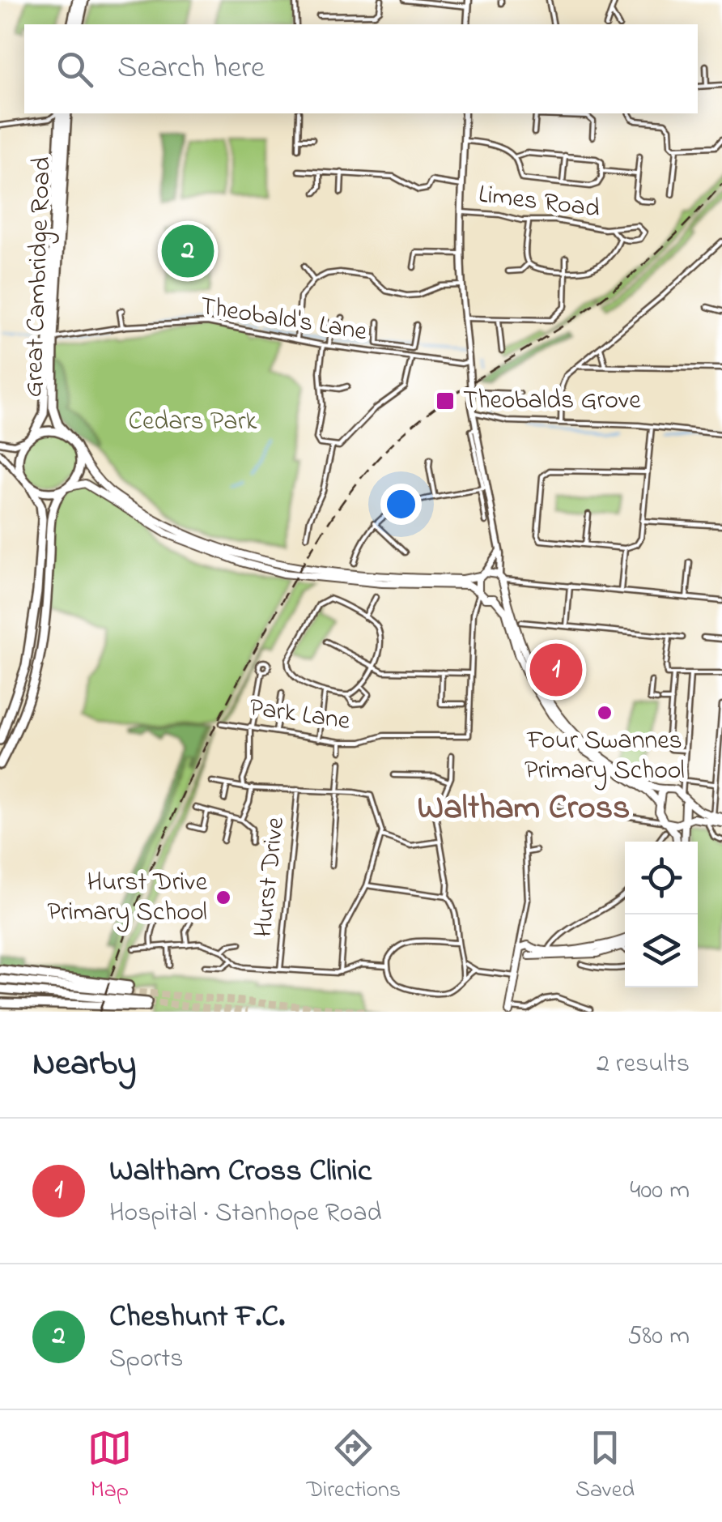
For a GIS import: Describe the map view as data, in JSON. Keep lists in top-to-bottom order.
{
  "streets": {
    "highway": ["Great Cambridge Road"],
    "street": [
      "Limes Road",
      "Theobald's Lane",
      "Park Lane",
      "Hurst Drive"
    ]
  },
  "crossings": [
    ["Great Cambridge Road", "Theobald's Lane"]
  ],
  "districts": ["Waltham Cross"],
  "parks": ["Cedars Park"],
  "places": {
    "transit": ["Theobalds Grove"],
    "other": ["Four Swannes Primary School", "Hurst Drive Primary School"]
  },
  "page": {
    "search": "Search here",
    "pins": ["2", "1"],
    "heading": ["Nearby", "2 results"],
    "list": [
      {
        "mark": "1",
        "name": "Waltham Cross Clinic",
        "note": "Hospital · Stanhope Road",
        "value": "400 m"
      },
      {
        "mark": "2",
        "name": "Cheshunt F.C.",
        "note": "Sports",
        "value": "580 m"
      }
    ],
    "nav": ["Map", "Directions", "Saved"]
  }
}
